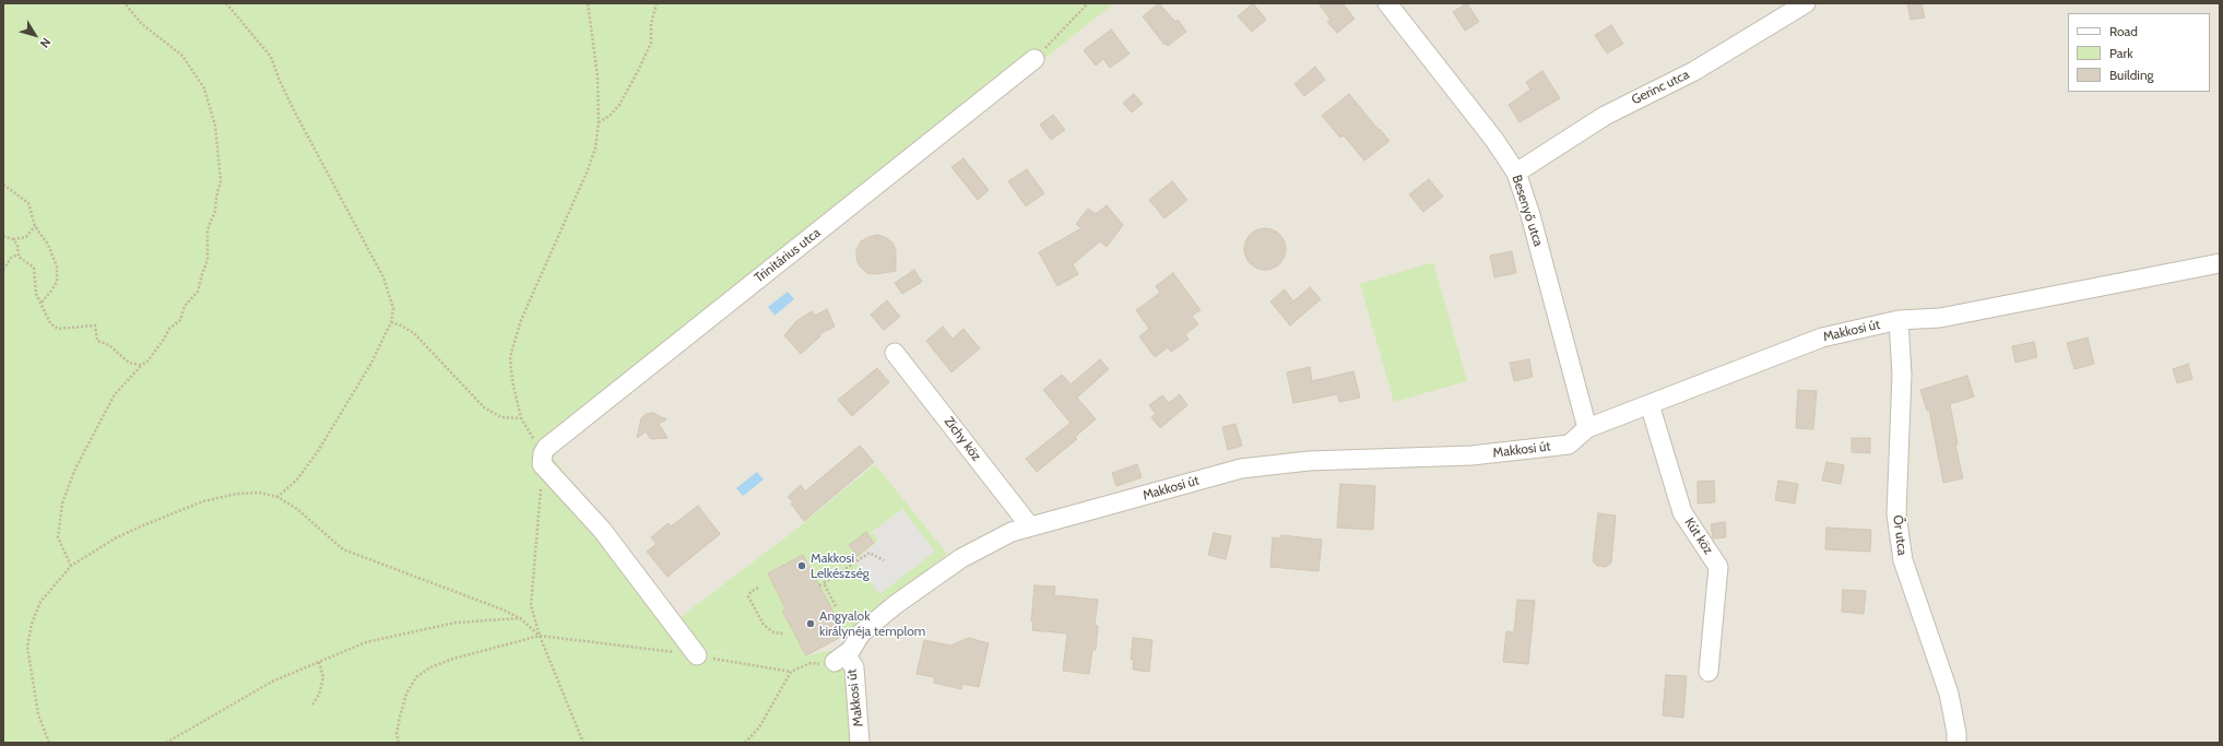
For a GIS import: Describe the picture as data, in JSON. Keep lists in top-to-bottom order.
{
  "streets": {
    "street": [
      "Gerinc utca",
      "Besenyő utca",
      "Trinitárius utca",
      "Makkosi út",
      "Zichy köz",
      "Őr utca",
      "Kút köz"
    ]
  },
  "crossings": [
    ["Gerinc utca", "Besenyő utca"],
    ["Besenyő utca", "Makkosi út"],
    ["Makkosi út", "Zichy köz"],
    ["Makkosi út", "Őr utca"],
    ["Makkosi út", "Kút köz"]
  ],
  "places": ["Makkosi Lelkészség", "Angyalok királynéja templom"],
  "legend": ["Road", "Park", "Building"],
  "north": "bottom right"
}
